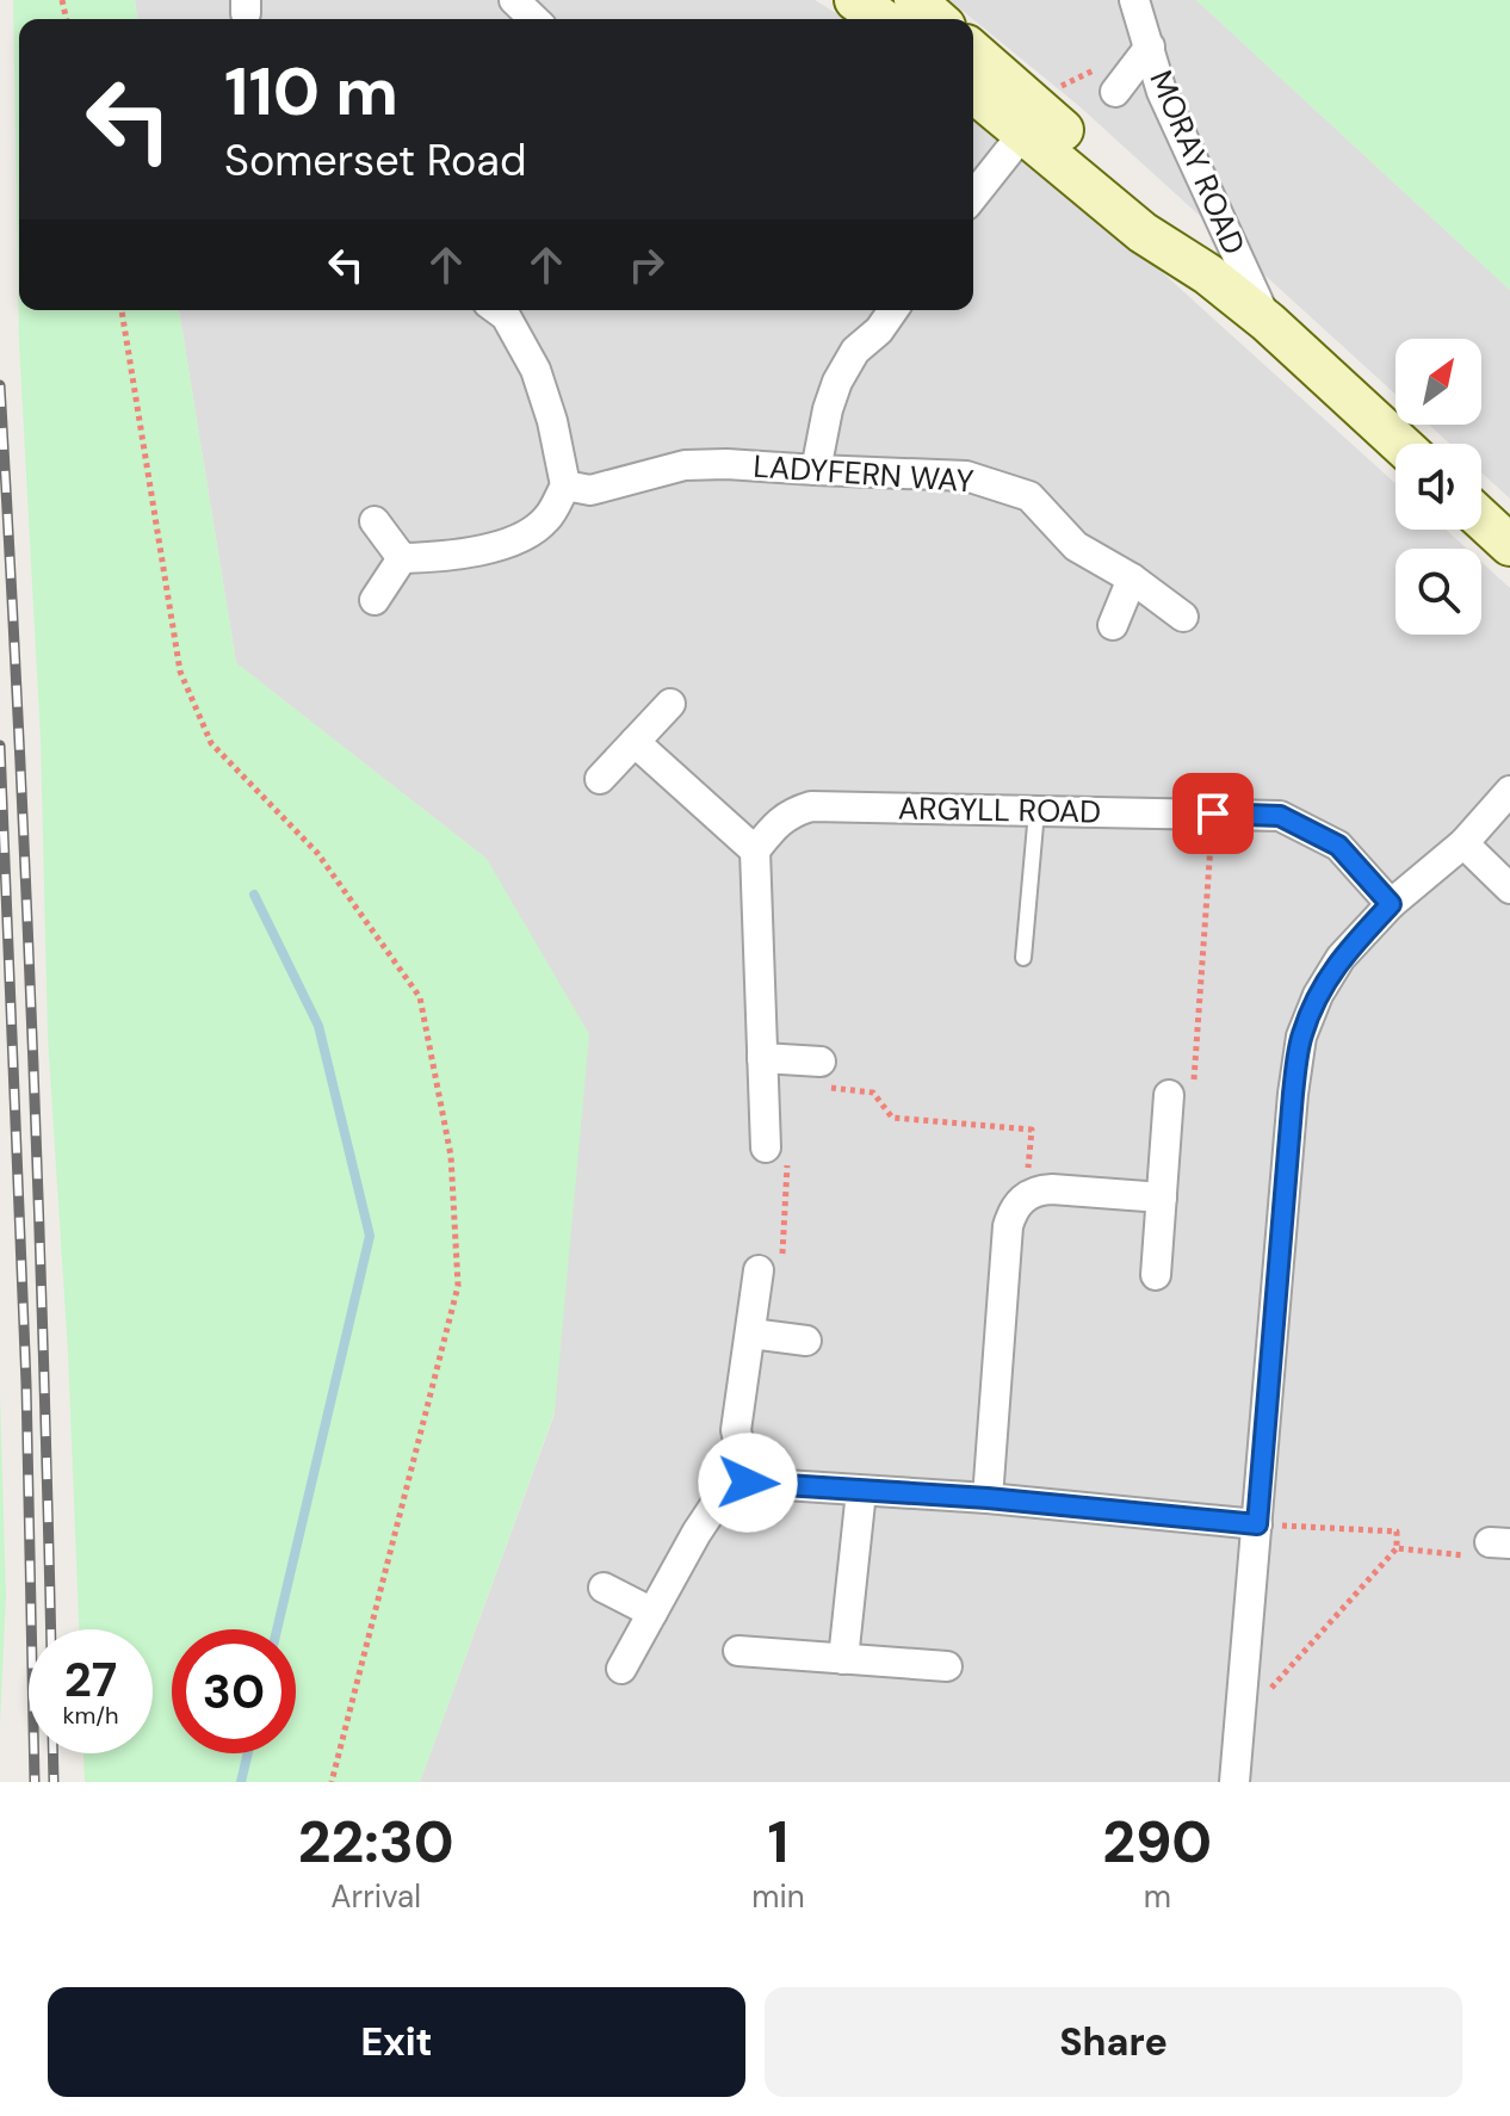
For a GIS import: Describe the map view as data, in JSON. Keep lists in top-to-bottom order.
{
  "streets": {
    "street": ["MORAY ROAD", "LADYFERN WAY", "ARGYLL ROAD"]
  },
  "north": "top right",
  "page": {
    "turn": ["110 m", "Somerset Road"],
    "speed": "27 km/h",
    "limit": "30",
    "eta": [
      "22:30",
      "Arrival",
      "1",
      "min",
      "290",
      "m"
    ],
    "buttons": ["Exit", "Share"]
  }
}
